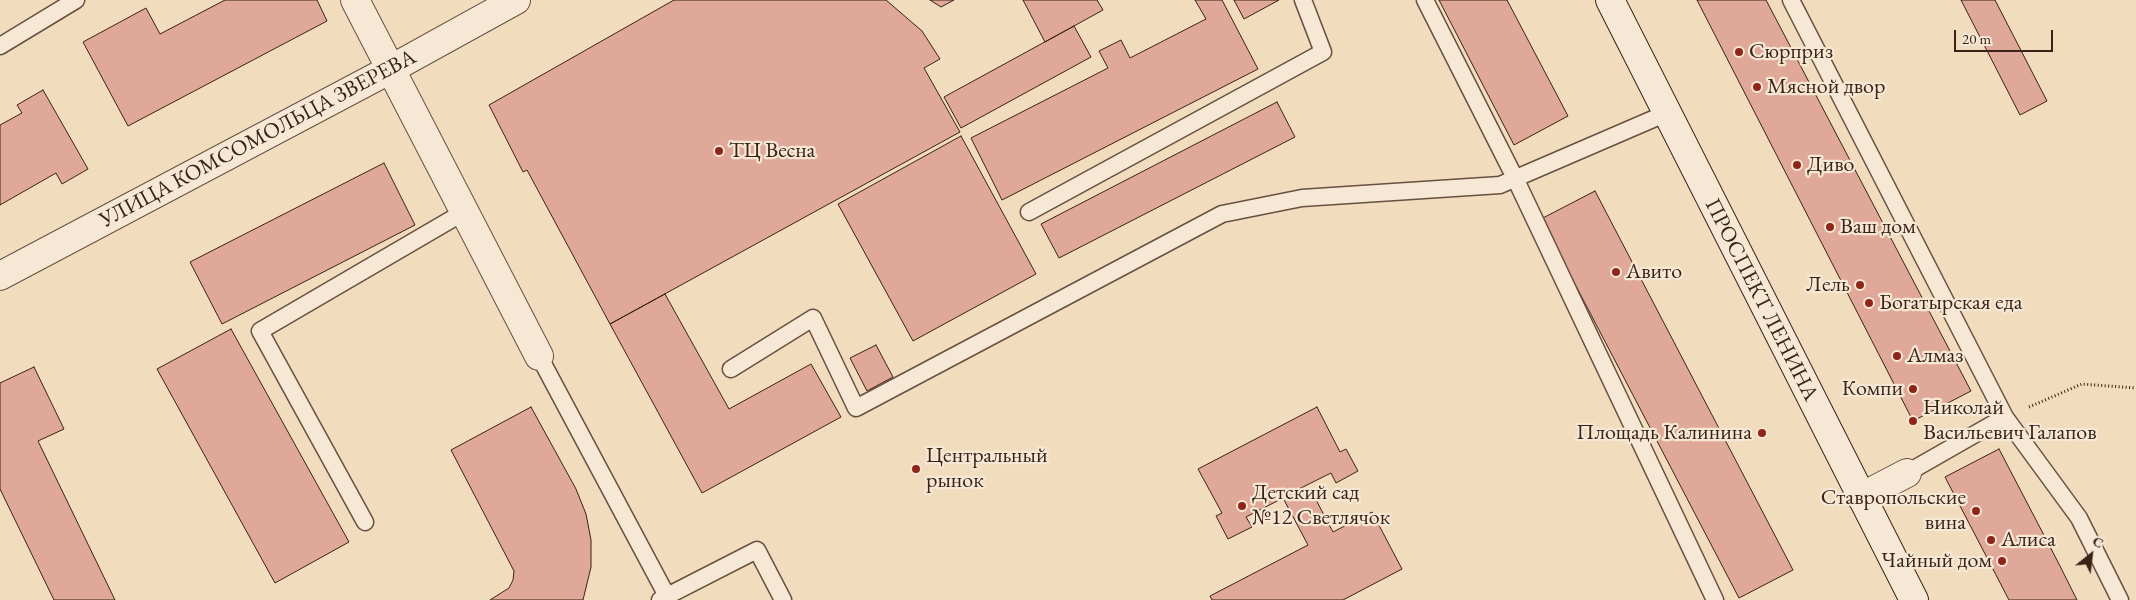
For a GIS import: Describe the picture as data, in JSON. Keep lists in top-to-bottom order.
{
  "streets": {
    "street": ["УЛИЦА КОМСОМОЛЬЦА ЗВЕРЕВА", "ПРОСПЕКТ ЛЕНИНА"]
  },
  "places": [
    "Сюрприз",
    "Мясной двор",
    "ТЦ Весна",
    "Диво",
    "Ваш дом",
    "Авито",
    "Лель",
    "Богатырская еда",
    "Алмаз",
    "Компи",
    "Николай Васильевич Галапов",
    "Площадь Калинина",
    "Центральный рынок",
    "Детский сад №12 Светлячок",
    "Ставропольские вина",
    "Алиса",
    "Чайный дом"
  ],
  "scale_bar": "20 m",
  "north": "top right"
}
